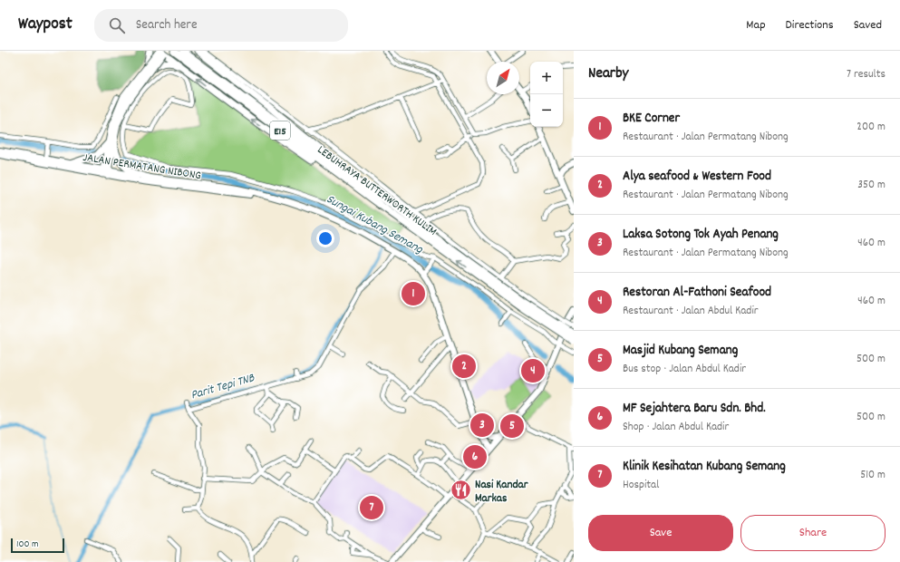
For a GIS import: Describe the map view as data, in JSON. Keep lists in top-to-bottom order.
{
  "streets": {
    "highway": ["E15", "LEBUHRAYA BUTTERWORTH KULIM"],
    "main road": ["JALAN PERMATANG NIBONG"]
  },
  "water": ["Sungai Kubang Semang", "Parit Tepi TNB"],
  "places": {
    "restaurant": ["Nasi Kandar Markas"]
  },
  "scale_bar": "100 m",
  "north": "top right",
  "page": {
    "header": "Waypost",
    "search": "Search here",
    "nav": ["Map", "Directions", "Saved"],
    "heading": ["Nearby", "7 results"],
    "map_buttons": ["+", "−"],
    "list": [
      {
        "mark": "1",
        "name": "BKE Corner",
        "note": "Restaurant · Jalan Permatang Nibong",
        "value": "200 m"
      },
      {
        "mark": "2",
        "name": "Alya seafood & Western Food",
        "note": "Restaurant · Jalan Permatang Nibong",
        "value": "350 m"
      },
      {
        "mark": "3",
        "name": "Laksa Sotong Tok Ayah Penang",
        "note": "Restaurant · Jalan Permatang Nibong",
        "value": "460 m"
      },
      {
        "mark": "4",
        "name": "Restoran Al-Fathoni Seafood",
        "note": "Restaurant · Jalan Abdul Kadir",
        "value": "460 m"
      },
      {
        "mark": "5",
        "name": "Masjid Kubang Semang",
        "note": "Bus stop · Jalan Abdul Kadir",
        "value": "500 m"
      },
      {
        "mark": "6",
        "name": "MF Sejahtera Baru Sdn. Bhd.",
        "note": "Shop · Jalan Abdul Kadir",
        "value": "500 m"
      },
      {
        "mark": "7",
        "name": "Klinik Kesihatan Kubang Semang",
        "note": "Hospital",
        "value": "510 m"
      }
    ],
    "pins": [
      "1",
      "2",
      "4",
      "3",
      "5",
      "6",
      "7"
    ],
    "buttons": ["Save", "Share"],
    "scale": "100 m"
  }
}
